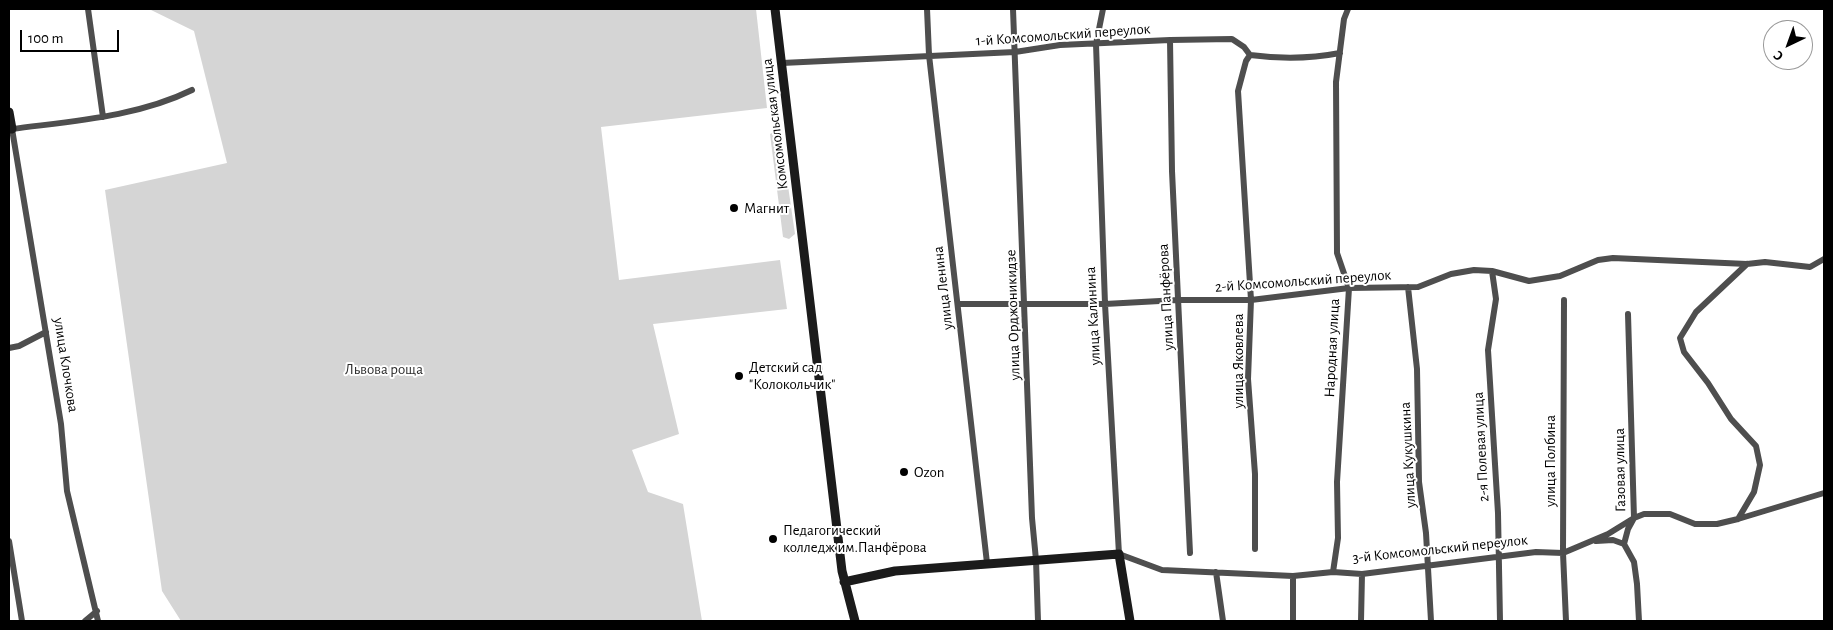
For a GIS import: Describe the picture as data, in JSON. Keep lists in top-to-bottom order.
{
  "streets": {
    "main road": [
      "Комсомольская улица",
      "улица Калинина",
      "улица Клочкова",
      "3-й Комсомольский переулок"
    ],
    "street": [
      "1-й Комсомольский переулок",
      "2-й Комсомольский переулок",
      "улица Ленина",
      "улица Панфёрова",
      "улица Орджоникидзе",
      "Народная улица",
      "улица Яковлева",
      "2-я Полевая улица",
      "улица Кукушкина",
      "улица Полбина",
      "Газовая улица"
    ]
  },
  "crossings": [
    ["1-й Комсомольский переулок", "Комсомольская улица"],
    ["1-й Комсомольский переулок", "улица Ленина"],
    ["1-й Комсомольский переулок", "улица Панфёрова"],
    ["1-й Комсомольский переулок", "улица Орджоникидзе"],
    ["1-й Комсомольский переулок", "улица Калинина"],
    ["1-й Комсомольский переулок", "улица Яковлева"],
    ["Комсомольская улица", "3-й Комсомольский переулок"],
    ["2-й Комсомольский переулок", "улица Ленина"],
    ["2-й Комсомольский переулок", "улица Панфёрова"],
    ["2-й Комсомольский переулок", "улица Орджоникидзе"],
    ["2-й Комсомольский переулок", "улица Калинина"],
    ["2-й Комсомольский переулок", "Народная улица"],
    ["2-й Комсомольский переулок", "улица Яковлева"],
    ["2-й Комсомольский переулок", "2-я Полевая улица"],
    ["2-й Комсомольский переулок", "улица Кукушкина"],
    ["улица Ленина", "3-й Комсомольский переулок"],
    ["улица Орджоникидзе", "3-й Комсомольский переулок"],
    ["улица Калинина", "3-й Комсомольский переулок"],
    ["Народная улица", "3-й Комсомольский переулок"],
    ["2-я Полевая улица", "3-й Комсомольский переулок"],
    ["улица Кукушкина", "3-й Комсомольский переулок"],
    ["улица Полбина", "3-й Комсомольский переулок"],
    ["Газовая улица", "3-й Комсомольский переулок"]
  ],
  "parks": ["Львова роща"],
  "places": [
    "Магнит",
    "Детский сад \"Колокольчик\"",
    "Ozon",
    "Педагогический колледж им.Панфёрова"
  ],
  "scale_bar": "100 m",
  "north": "bottom left"
}
